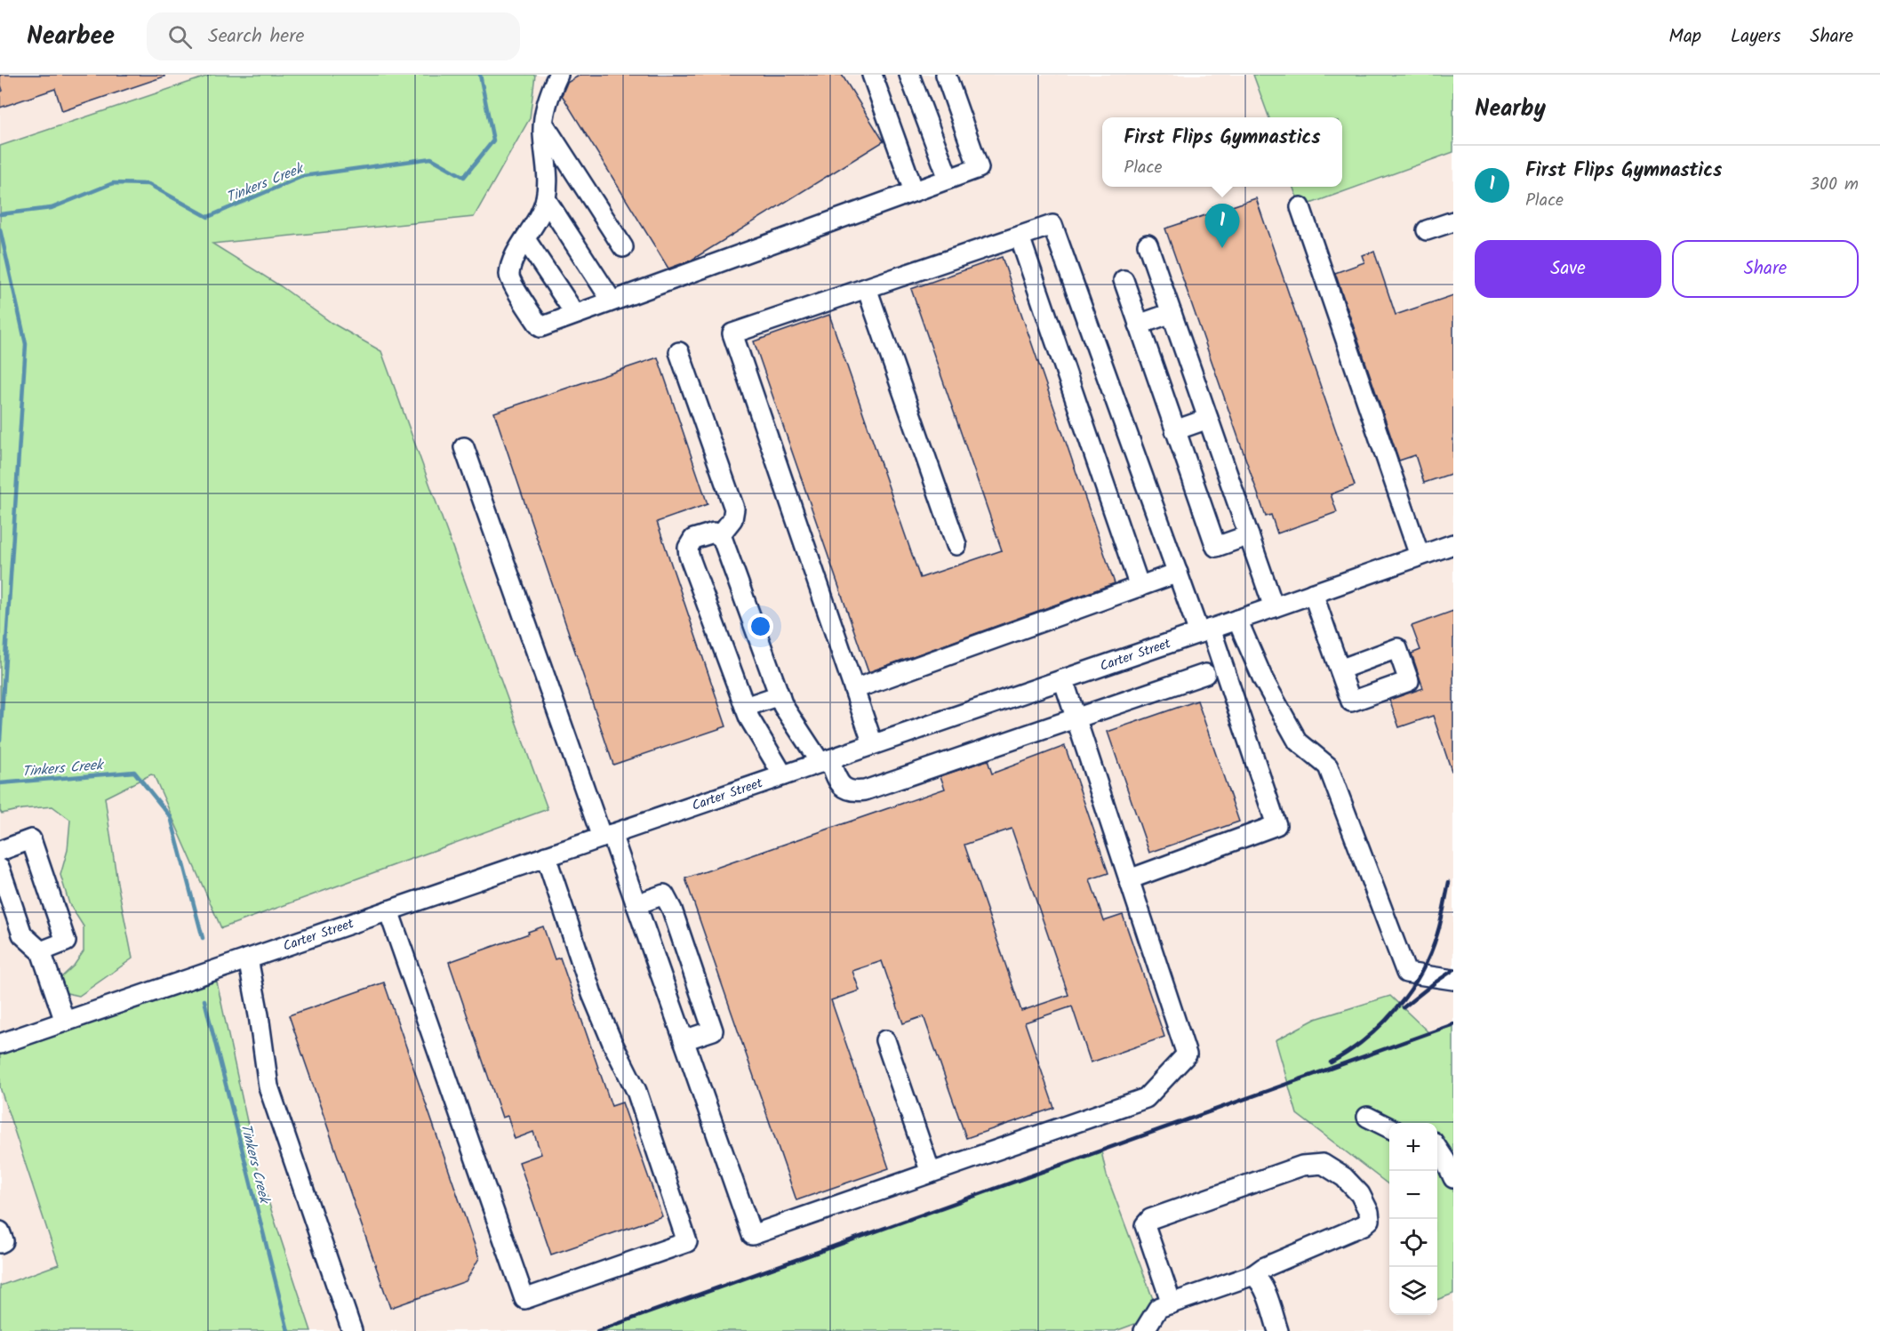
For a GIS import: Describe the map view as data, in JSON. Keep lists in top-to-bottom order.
{
  "streets": {
    "street": ["Carter Street"]
  },
  "water": ["Tinkers Creek"],
  "page": {
    "header": "Nearbee",
    "search": "Search here",
    "nav": ["Map", "Layers", "Share"],
    "heading": "Nearby",
    "popup": ["First Flips Gymnastics", "Place"],
    "list": [
      {
        "mark": "1",
        "name": "First Flips Gymnastics",
        "note": "Place",
        "value": "300 m"
      }
    ],
    "pins": "1",
    "buttons": ["Save", "Share"],
    "map_buttons": ["+", "−"]
  }
}
